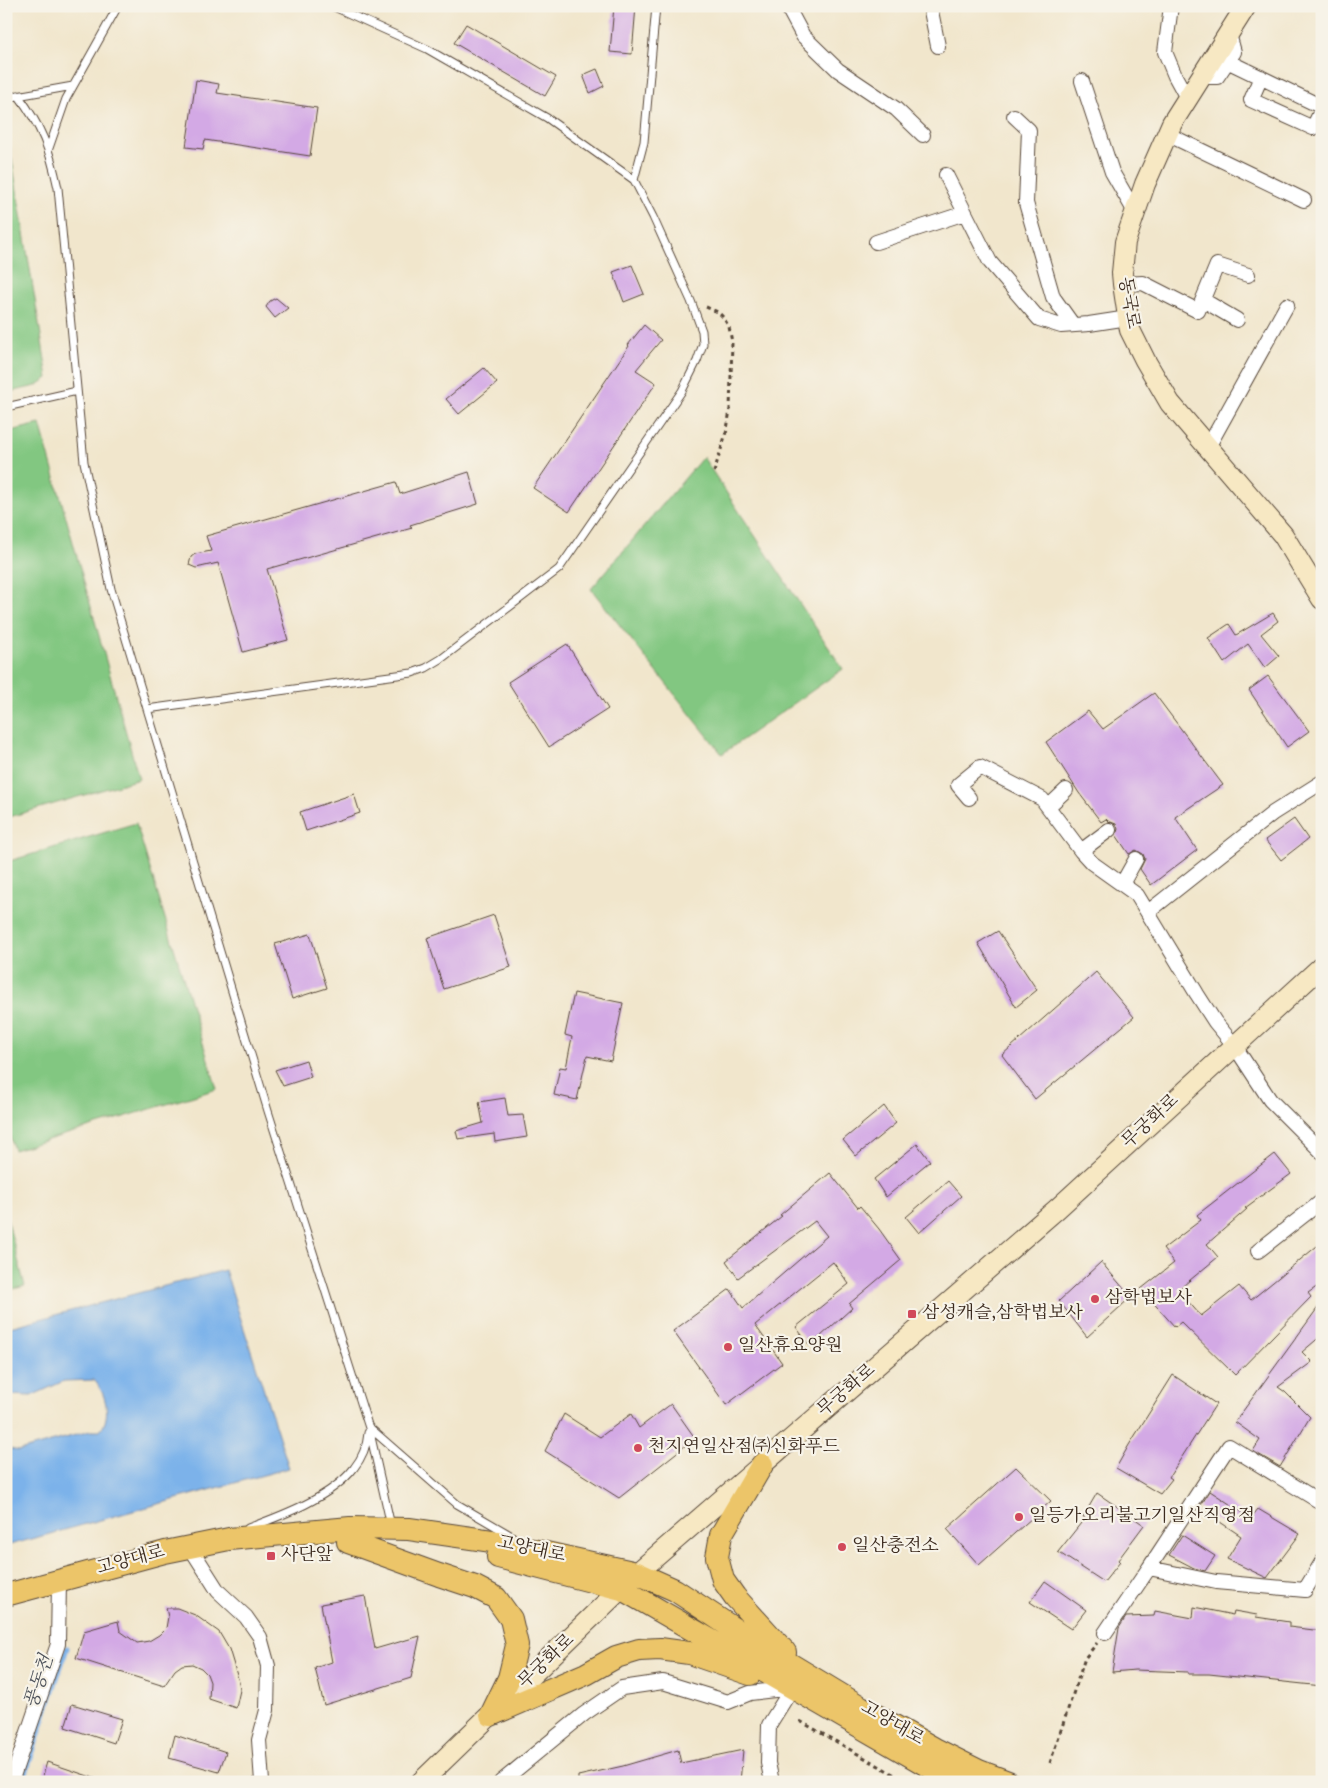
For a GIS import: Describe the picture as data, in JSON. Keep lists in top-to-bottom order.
{
  "streets": {
    "main road": ["동국로", "무궁화로", "고양대로"]
  },
  "crossings": [
    ["무궁화로", "고양대로"]
  ],
  "water": ["풍동천"],
  "places": {
    "other": [
      "삼학법보사",
      "일산휴요양원",
      "천지연일산점㈜신화푸드",
      "일등가오리불고기일산직영점",
      "일산충전소"
    ],
    "transit": ["삼성캐슬,삼학법보사", "사단앞"]
  }
}
